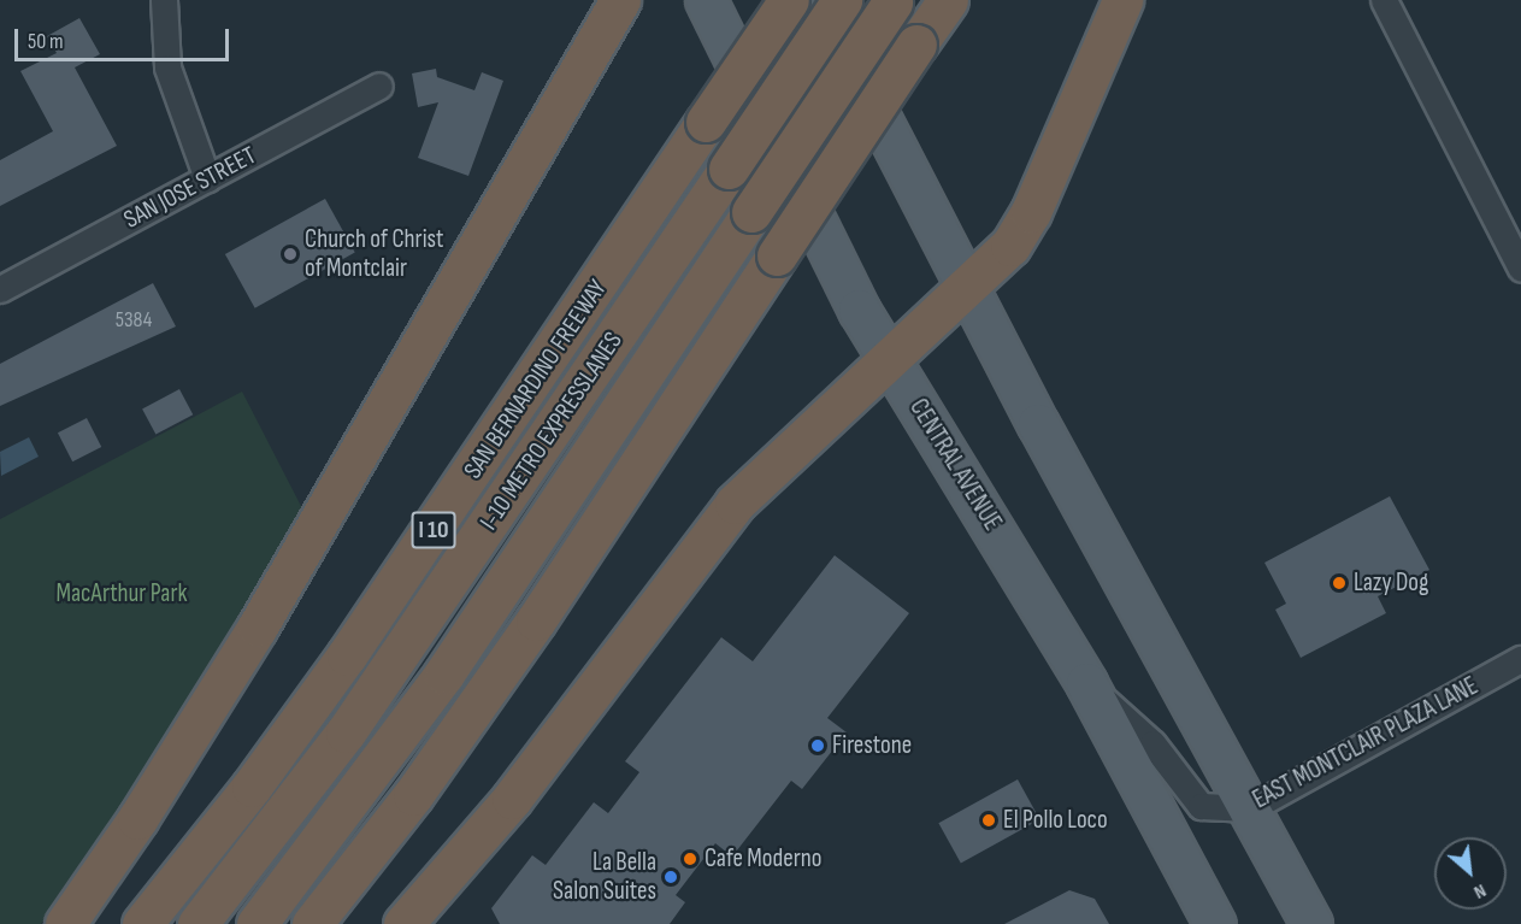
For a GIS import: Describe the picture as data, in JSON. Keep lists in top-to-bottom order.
{
  "streets": {
    "highway": ["SAN BERNARDINO FREEWAY", "I-10 METRO EXPRESSLANES", "I 10"],
    "main road": ["CENTRAL AVENUE"],
    "street": ["SAN JOSE STREET", "EAST MONTCLAIR PLAZA LANE"]
  },
  "crossings": [
    ["CENTRAL AVENUE", "EAST MONTCLAIR PLAZA LANE"]
  ],
  "parks": ["MacArthur Park"],
  "places": [
    "Church of Christ of Montclair",
    "Lazy Dog",
    "Firestone",
    "El Pollo Loco",
    "Cafe Moderno",
    "La Bella Salon Suites"
  ],
  "house_numbers": ["5384"],
  "scale_bar": "50 m",
  "north": "bottom right"
}
